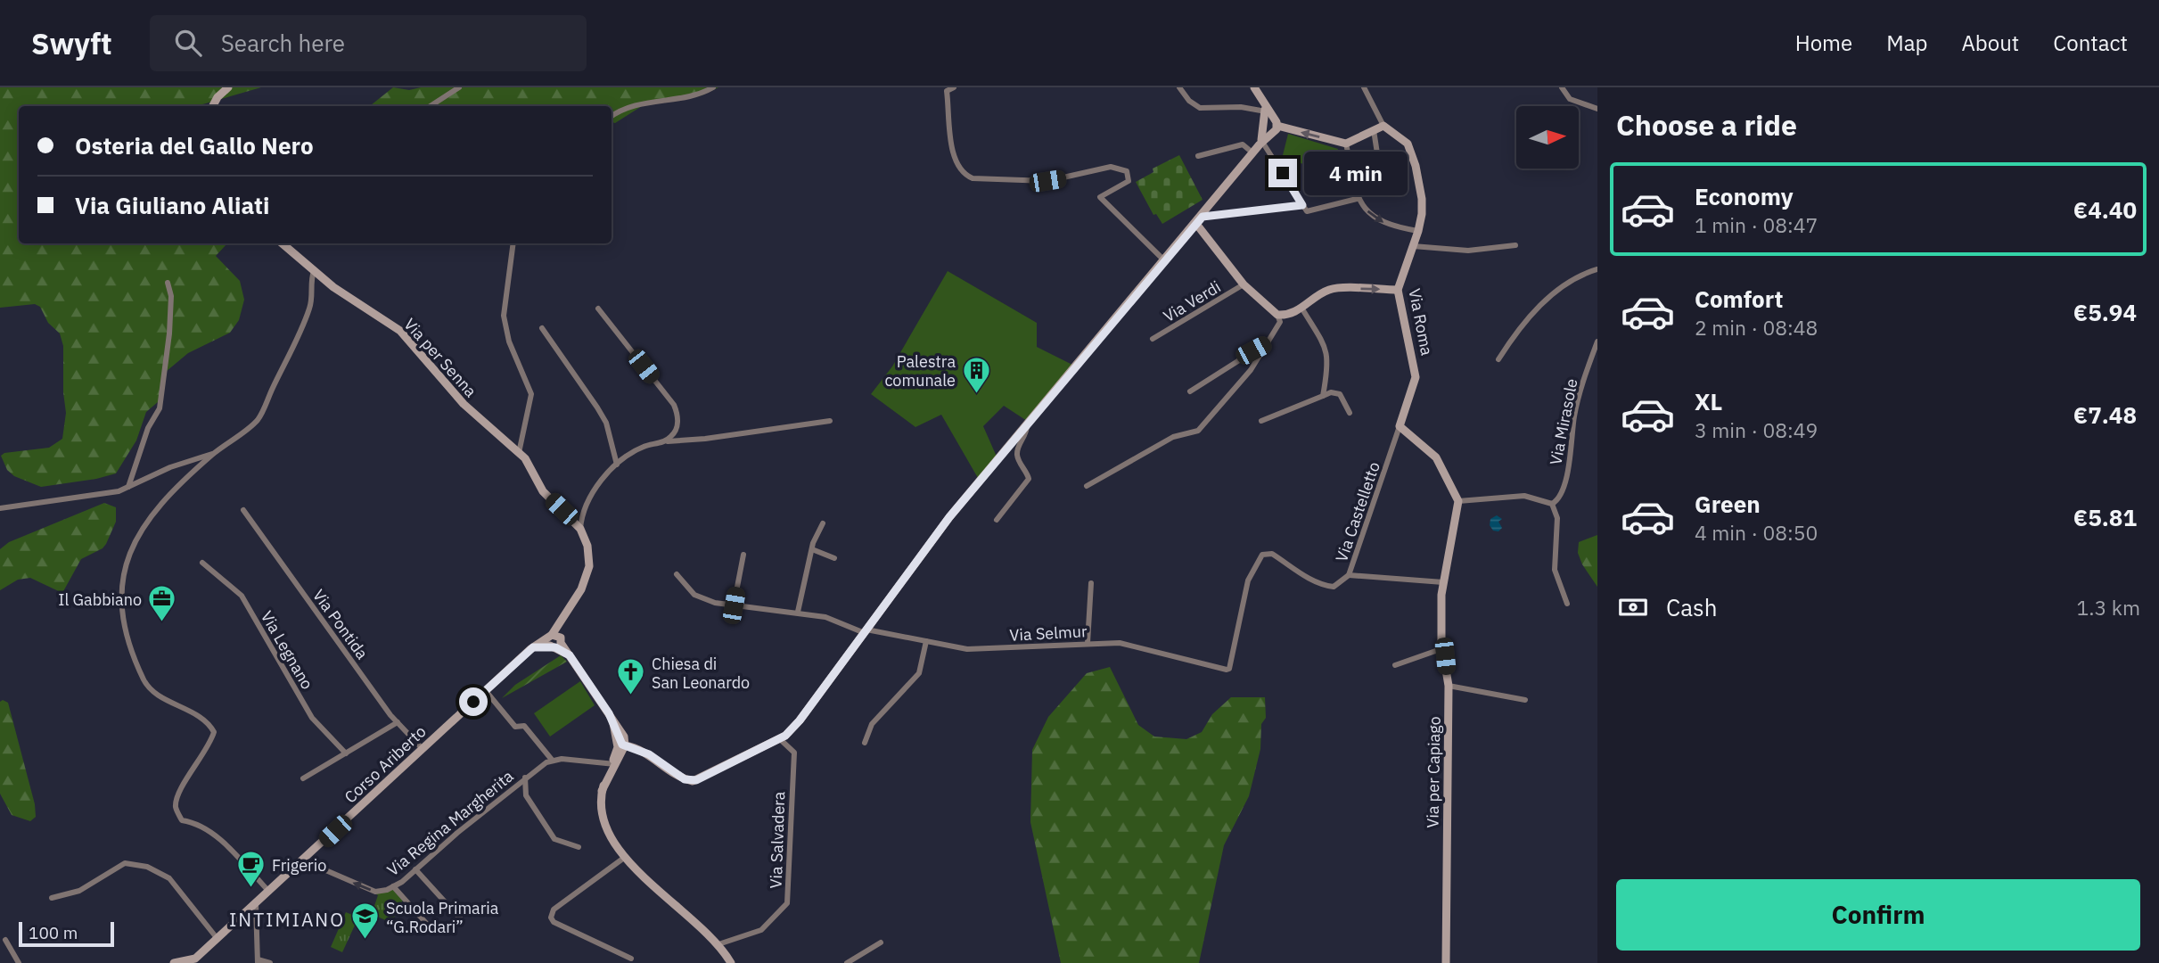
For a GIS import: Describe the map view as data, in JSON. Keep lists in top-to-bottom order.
{
  "streets": {
    "street": [
      "Via Verdi",
      "Via Roma",
      "Via per Senna",
      "Via Mirasole",
      "Via Castelletto",
      "Via Pontida",
      "Via Selmur",
      "Via Legnano",
      "Corso Ariberto",
      "Via per Capiago",
      "Via Regina Margherita",
      "Via Salvadera"
    ]
  },
  "crossings": [
    ["Via Roma", "Via Castelletto"],
    ["Via Castelletto", "Via Selmur"],
    ["Via Pontida", "Corso Ariberto"],
    ["Corso Ariberto", "Via Regina Margherita"]
  ],
  "districts": ["INTIMIANO"],
  "places": {
    "building": ["Palestra comunale"],
    "office": ["Il Gabbiano"],
    "church": ["Chiesa di San Leonardo"],
    "cafe": ["Frigerio"],
    "school or university": ["Scuola Primaria “G.Rodari”"]
  },
  "scale_bar": "100 m",
  "north": "right",
  "page": {
    "header": "Swyft",
    "search": "Search here",
    "nav": [
      "Home",
      "Map",
      "About",
      "Contact"
    ],
    "heading": "Choose a ride",
    "banner": ["Osteria del Gallo Nero", "Via Giuliano Aliati"],
    "bubble": "4 min",
    "list": [
      {
        "name": "Economy",
        "note": "1 min · 08:47",
        "value": "€4.40"
      },
      {
        "name": "Comfort",
        "note": "2 min · 08:48",
        "value": "€5.94"
      },
      {
        "name": "XL",
        "note": "3 min · 08:49",
        "value": "€7.48"
      },
      {
        "name": "Green",
        "note": "4 min · 08:50",
        "value": "€5.81"
      }
    ],
    "pay": ["Cash", "1.3 km"],
    "buttons": "Confirm",
    "scale": "100 m"
  }
}
